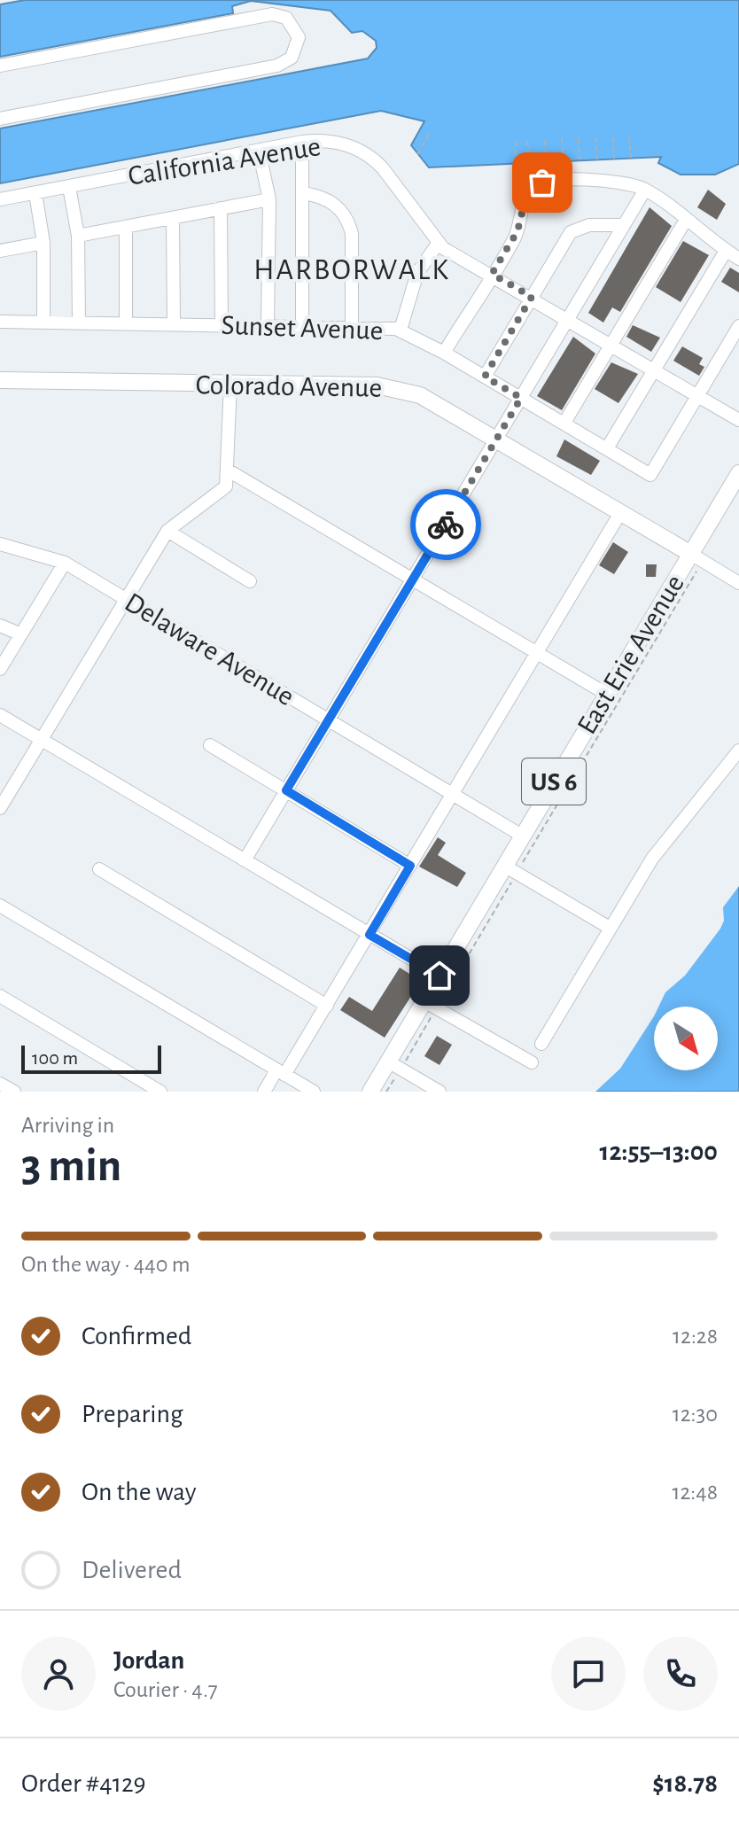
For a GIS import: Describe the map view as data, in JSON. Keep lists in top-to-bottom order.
{
  "streets": {
    "main road": ["Colorado Avenue", "East Erie Avenue", "US 6"],
    "street": ["California Avenue", "Sunset Avenue", "Delaware Avenue"]
  },
  "crossings": [
    ["California Avenue", "Sunset Avenue"],
    ["Colorado Avenue", "East Erie Avenue"],
    ["Delaware Avenue", "East Erie Avenue"]
  ],
  "districts": ["HARBORWALK"],
  "scale_bar": "100 m",
  "north": "bottom right",
  "page": {
    "scale": "100 m",
    "heading": ["3 min", "Arriving in", "12:55–13:00"],
    "panel": [
      "Jordan",
      "Courier · 4.7",
      "Order #4129",
      "$18.78"
    ],
    "bar": "On the way · 440 m",
    "list": [
      ["Confirmed", "12:28"],
      ["Preparing", "12:30"],
      ["On the way", "12:48"],
      "Delivered"
    ]
  }
}
